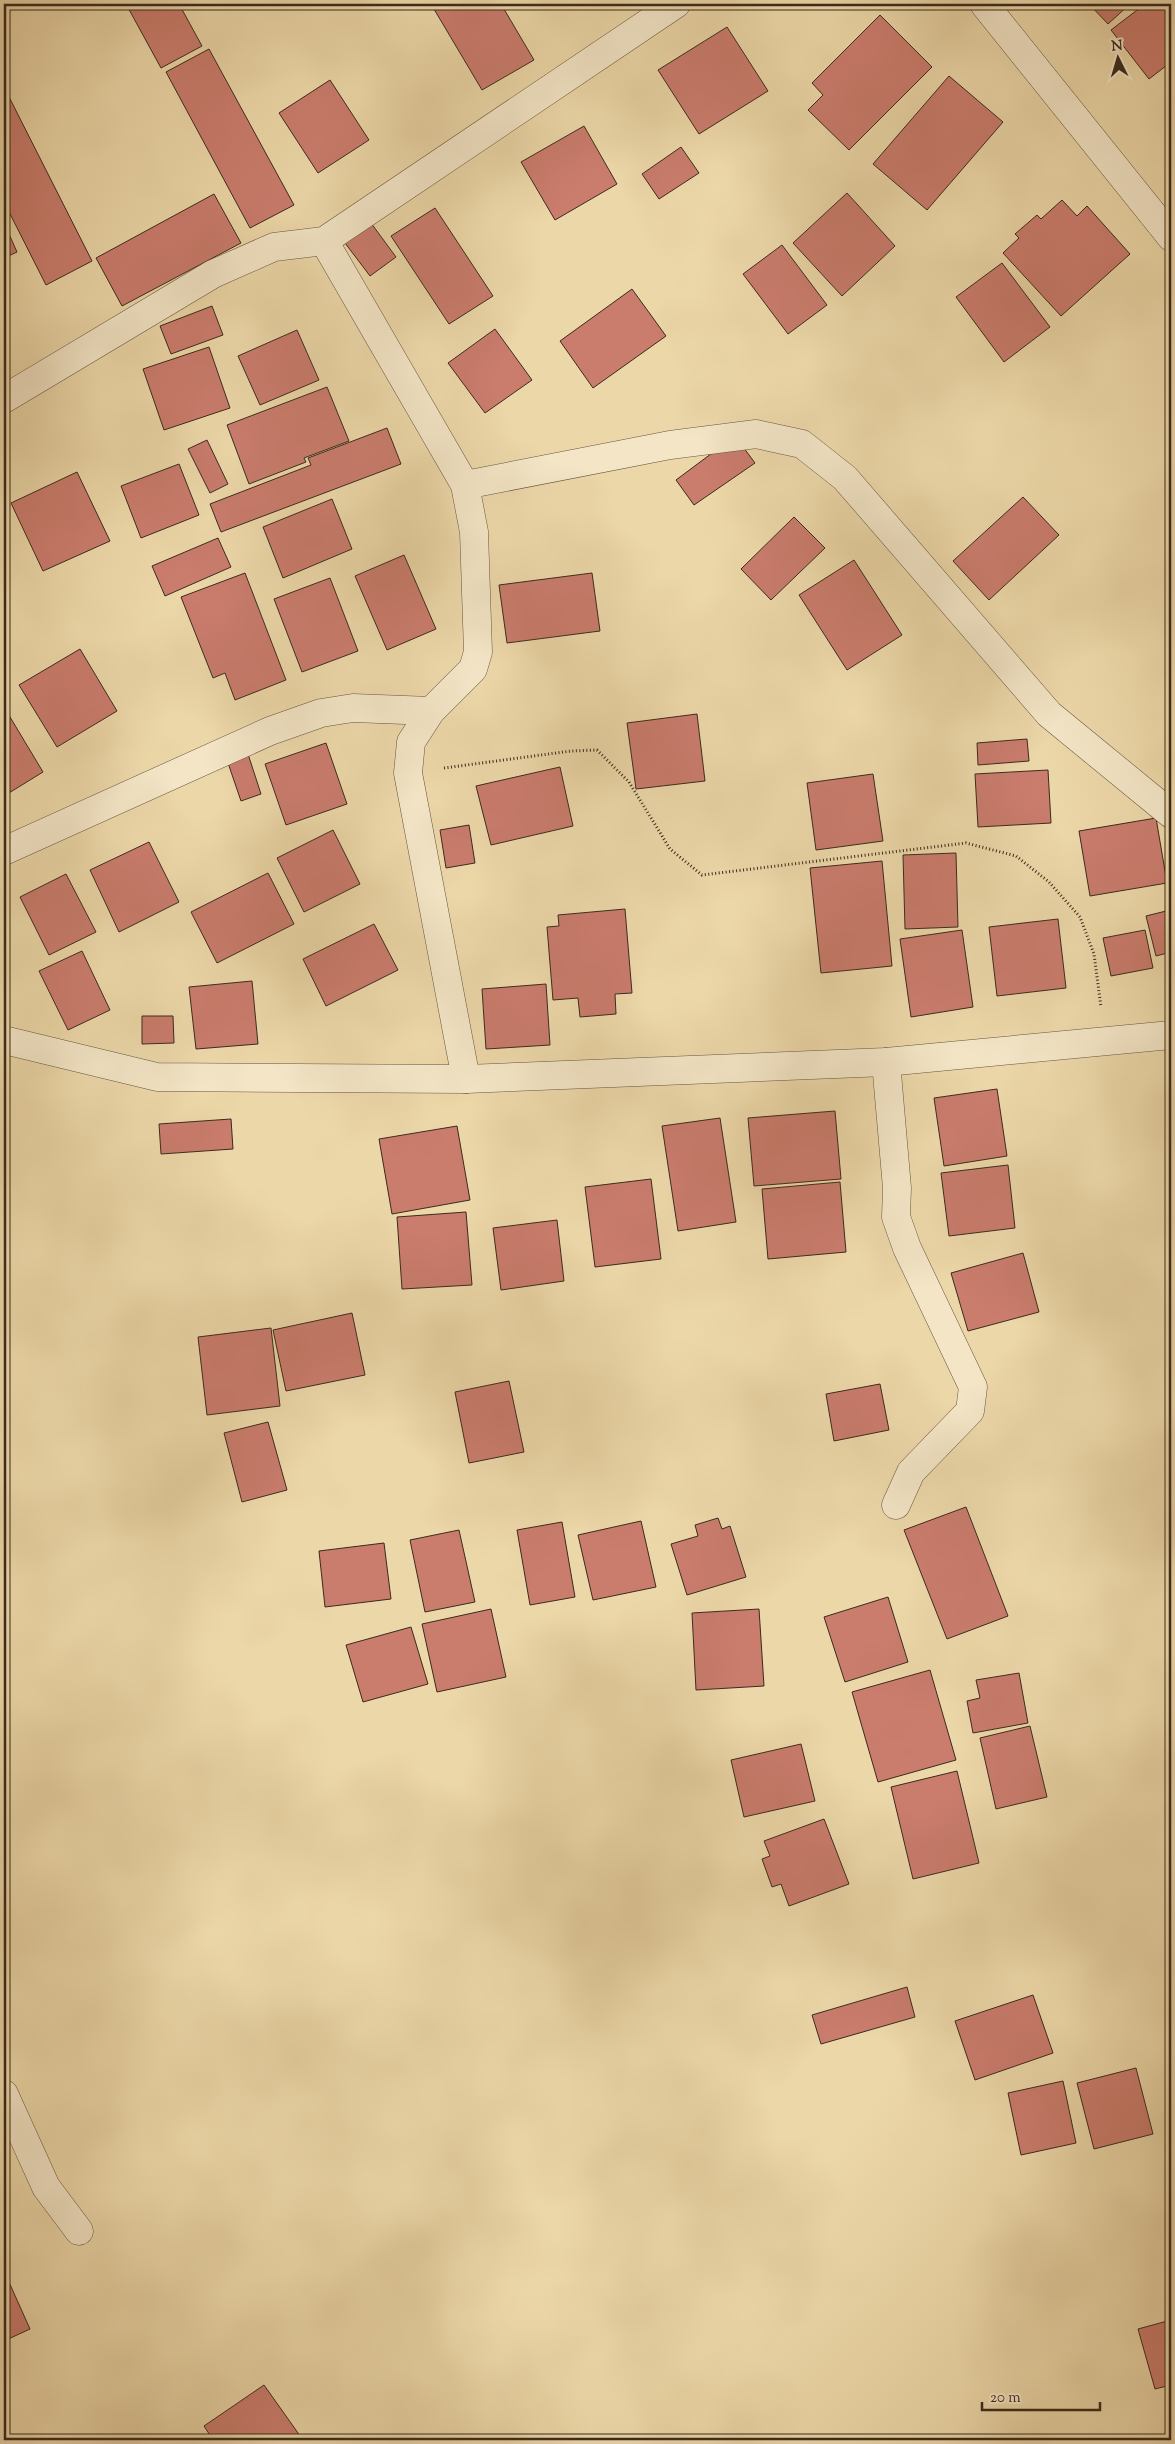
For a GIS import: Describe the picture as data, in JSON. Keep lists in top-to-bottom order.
{
  "scale_bar": "20 m",
  "north": "top"
}
